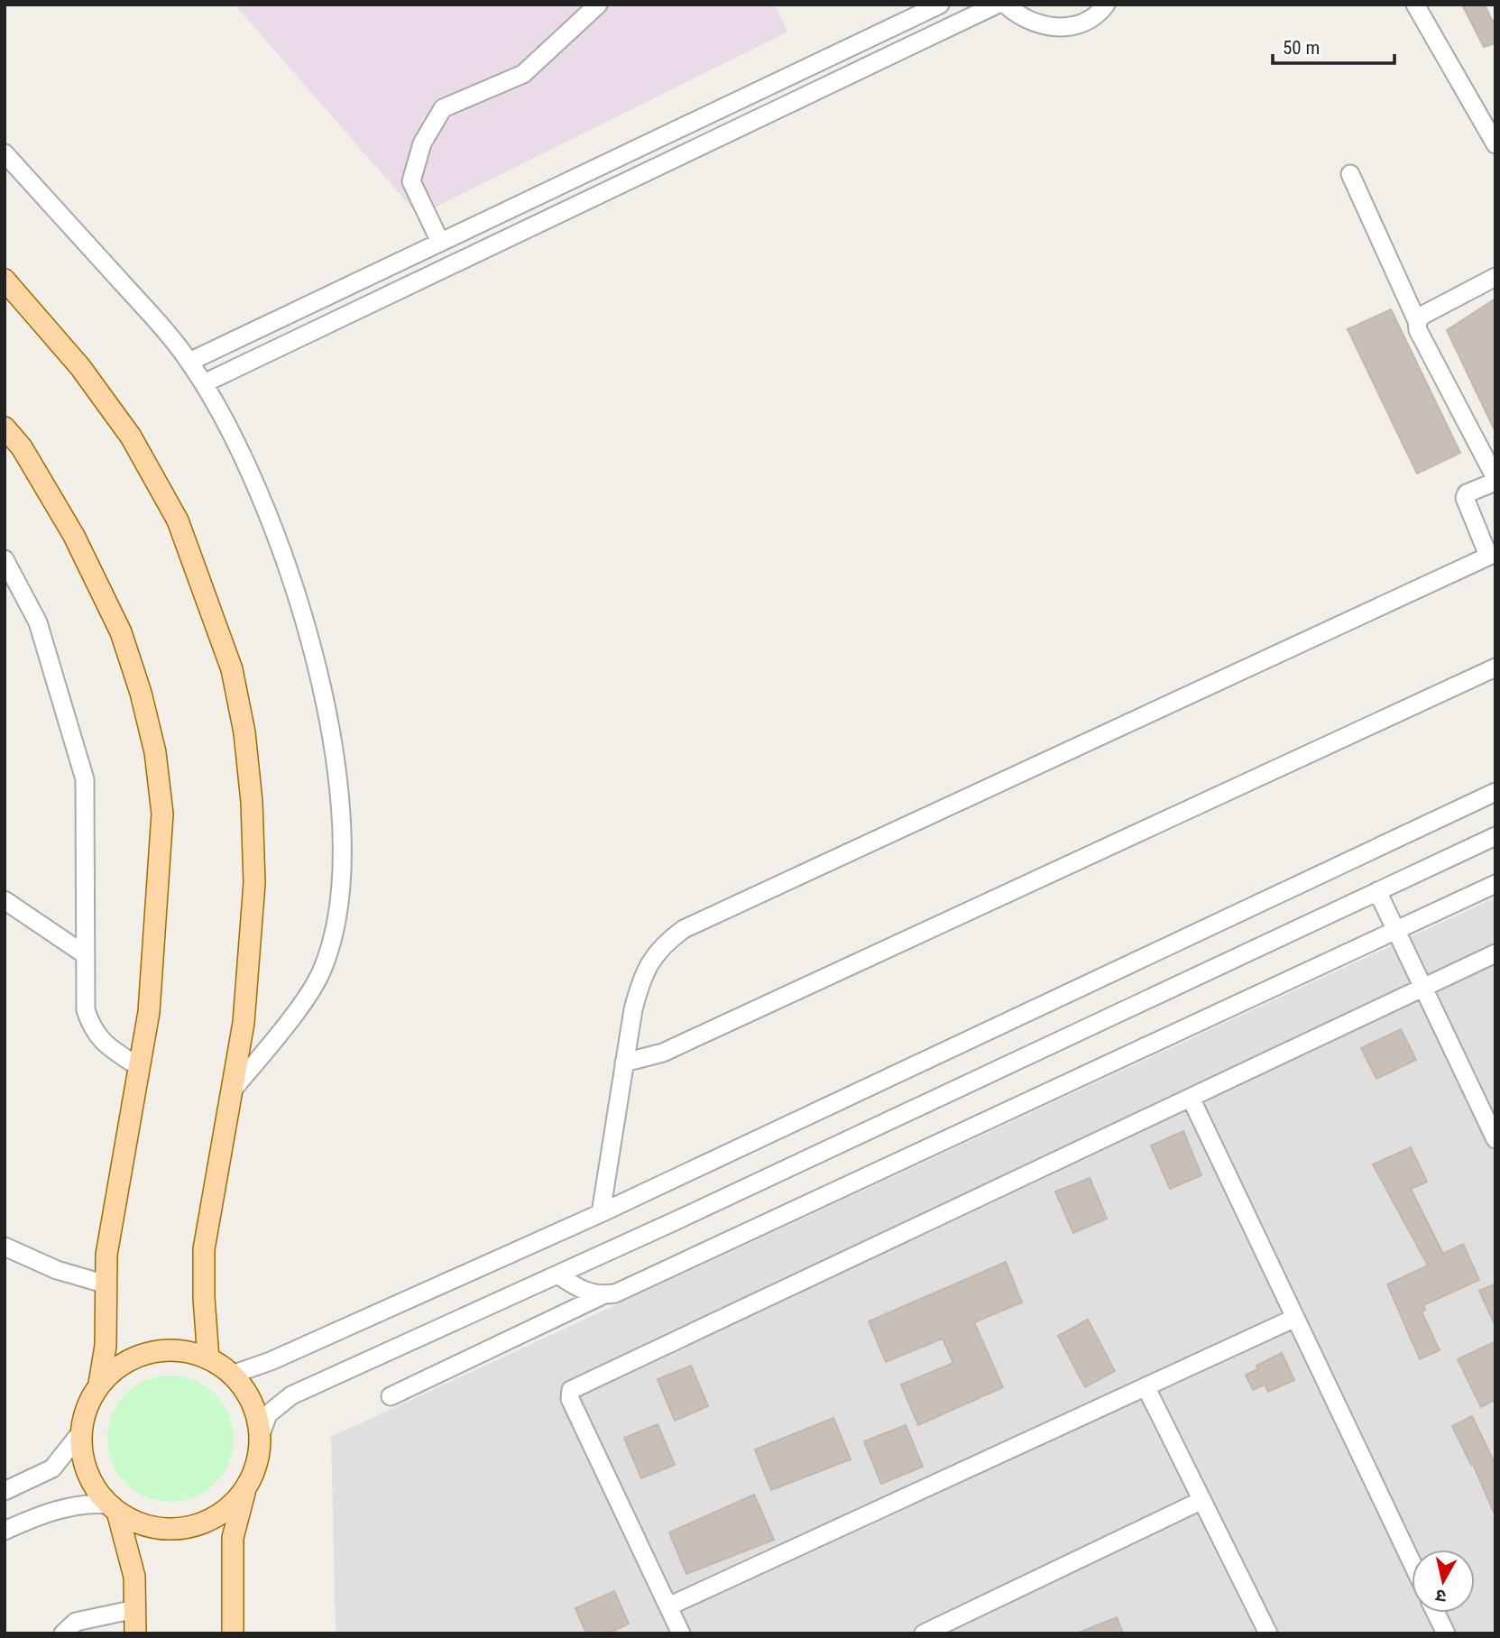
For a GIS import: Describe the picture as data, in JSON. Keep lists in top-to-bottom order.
{
  "scale_bar": "50 m",
  "north": "bottom"
}
